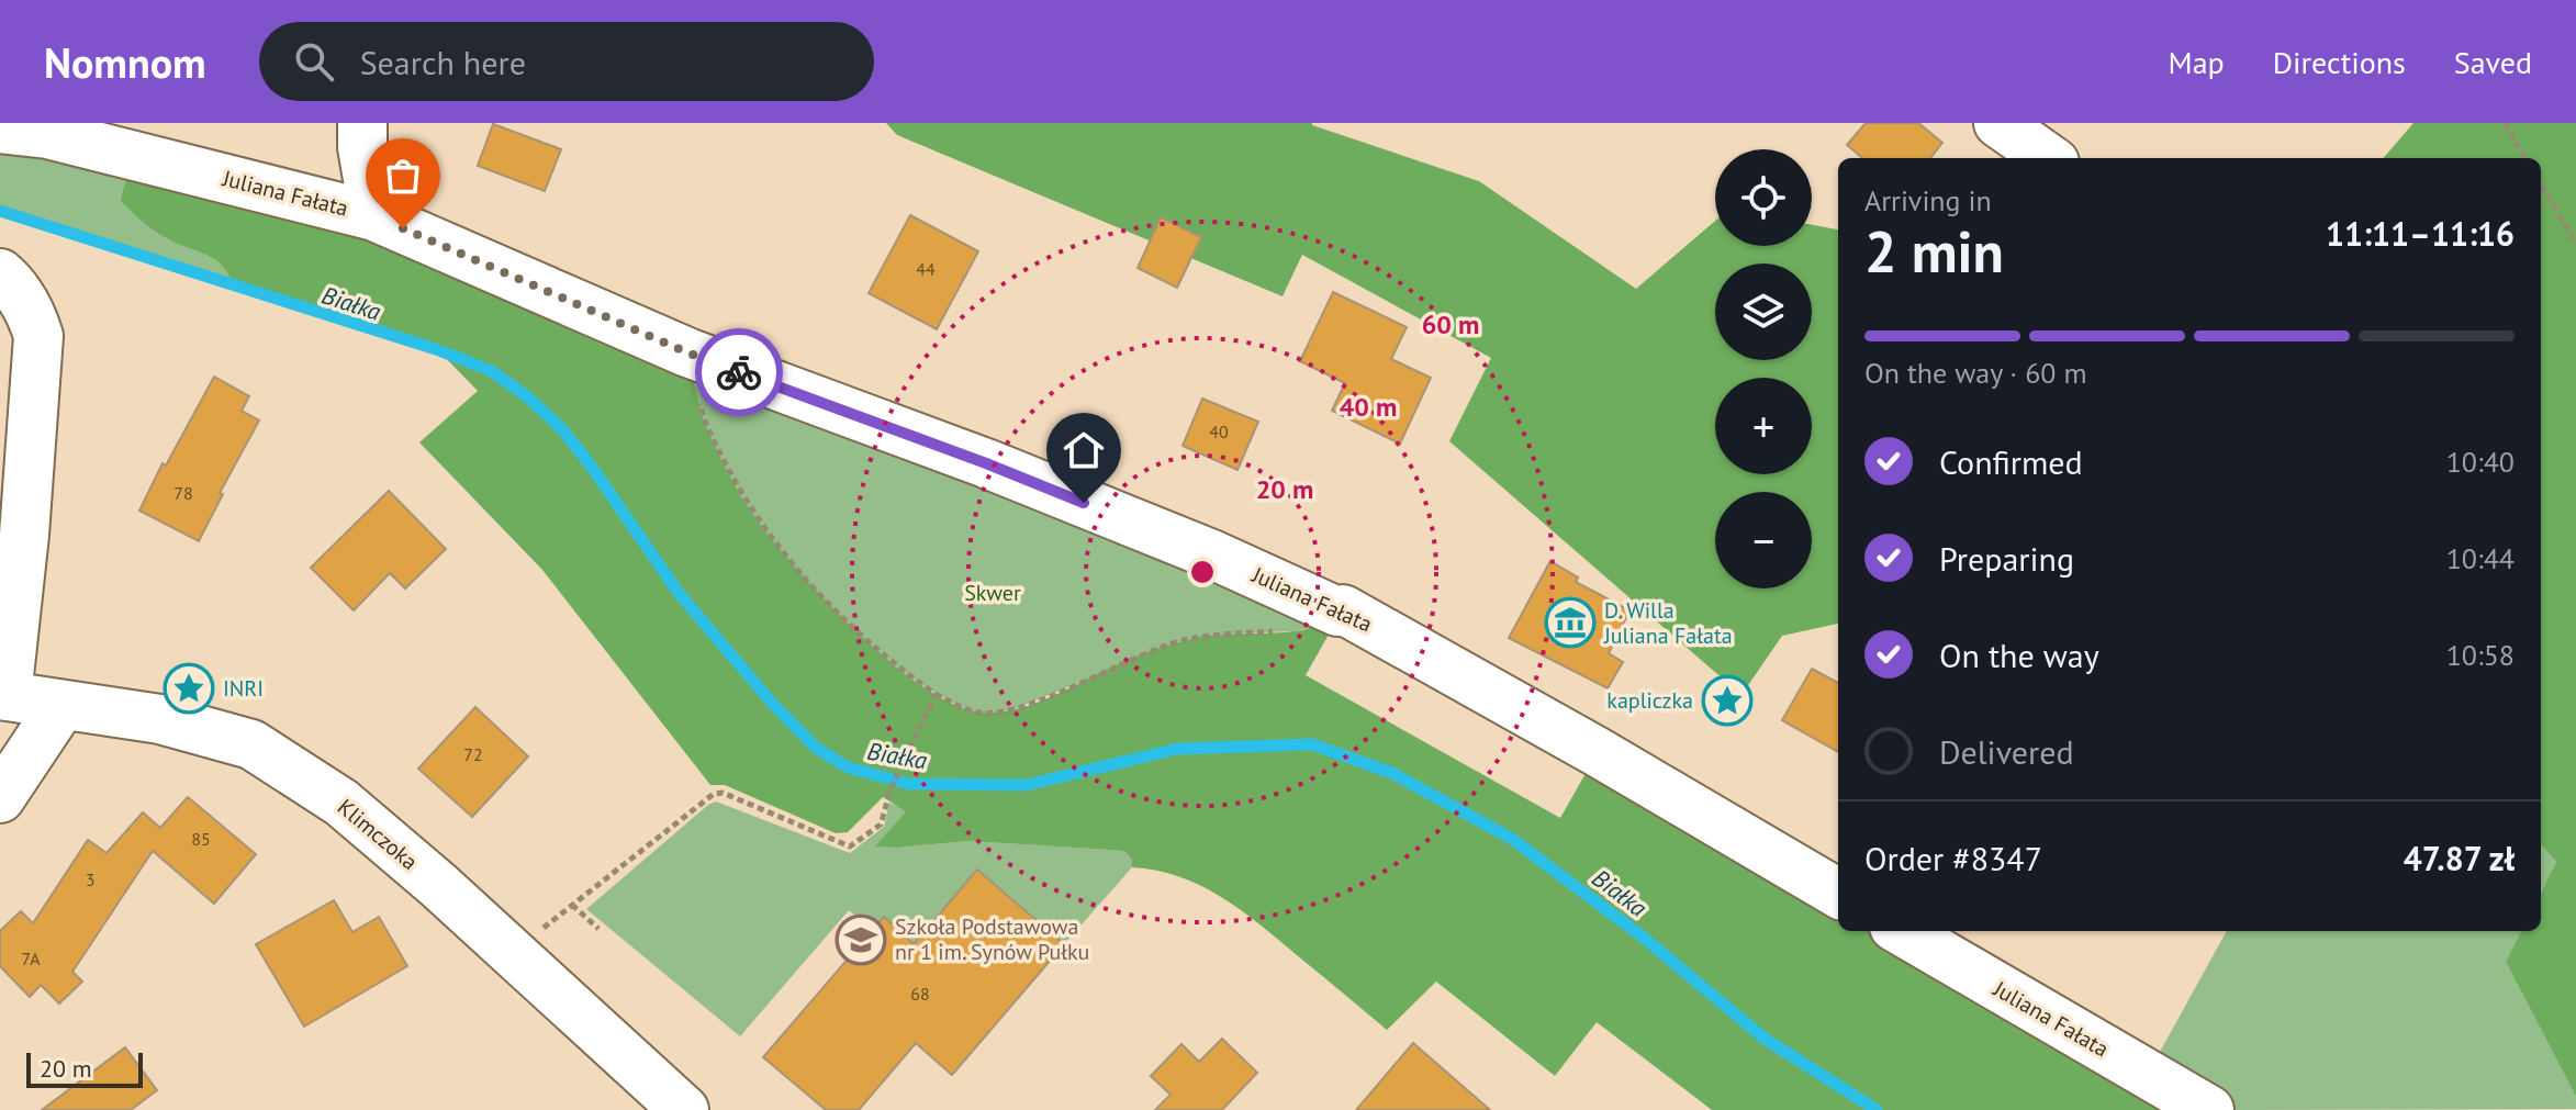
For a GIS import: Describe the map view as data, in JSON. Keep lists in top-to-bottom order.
{
  "streets": {
    "street": ["Juliana Fałata", "Klimczoka"]
  },
  "water": ["Białka"],
  "parks": ["Skwer"],
  "places": {
    "museum": ["D. Willa Juliana Fałata"],
    "place": ["INRI", "kapliczka"],
    "school or university": ["Szkoła Podstawowa nr 1 im. Synów Pułku"]
  },
  "house_numbers": [
    "44",
    "40",
    "78",
    "72",
    "85",
    "3",
    "7A",
    "68"
  ],
  "scale_bar": "20 m",
  "page": {
    "header": "Nomnom",
    "search": "Search here",
    "nav": ["Map", "Directions", "Saved"],
    "map_buttons": ["+", "−"],
    "heading": ["2 min", "Arriving in", "11:11–11:16"],
    "panel": ["Order #8347", "47.87 zł"],
    "bar": "On the way · 60 m",
    "list": [
      ["Confirmed", "10:40"],
      ["Preparing", "10:44"],
      ["On the way", "10:58"],
      "Delivered"
    ],
    "scale": "20 m"
  },
  "rings": ["60 m", "40 m", "20 m"]
}
